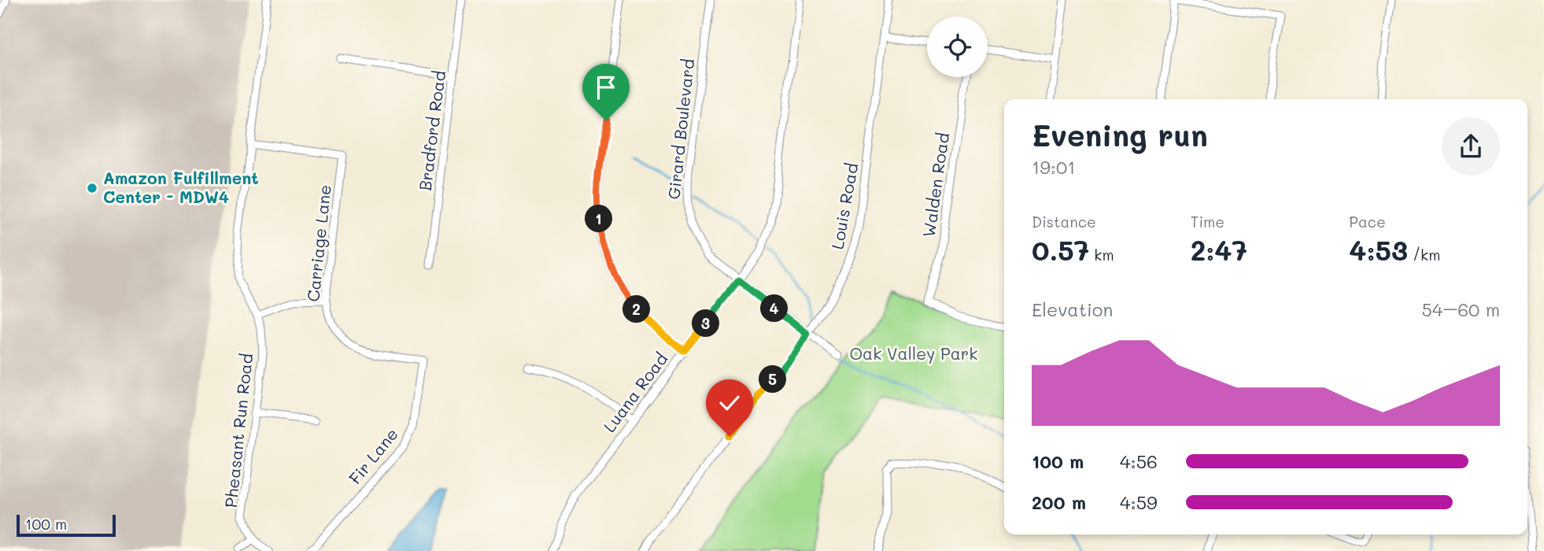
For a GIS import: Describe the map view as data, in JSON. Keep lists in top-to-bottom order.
{
  "streets": {
    "street": [
      "Girard Boulevard",
      "Bradford Road",
      "Walden Road",
      "Louis Road",
      "Carriage Lane",
      "Luana Road",
      "Pheasant Run Road",
      "Fir Lane"
    ]
  },
  "crossings": [
    ["Girard Boulevard", "Louis Road"],
    ["Girard Boulevard", "Luana Road"],
    ["Carriage Lane", "Pheasant Run Road"],
    ["Carriage Lane", "Fir Lane"]
  ],
  "parks": ["Oak Valley Park"],
  "places": ["Amazon Fulfillment Center - MDW4"],
  "scale_bar": "100 m",
  "page": {
    "heading": ["Evening run", "19:01"],
    "stats": [
      ["Distance", "0.57 km"],
      ["Time", "2:47"],
      ["Pace", "4:53 /km"]
    ],
    "pins": [
      "1",
      "4",
      "2",
      "3",
      "5"
    ],
    "chart": ["Elevation", "54–60 m"],
    "list": [
      {
        "name": "100 m",
        "note": "4:56"
      },
      {
        "name": "200 m",
        "note": "4:59"
      }
    ],
    "scale": "100 m"
  }
}
